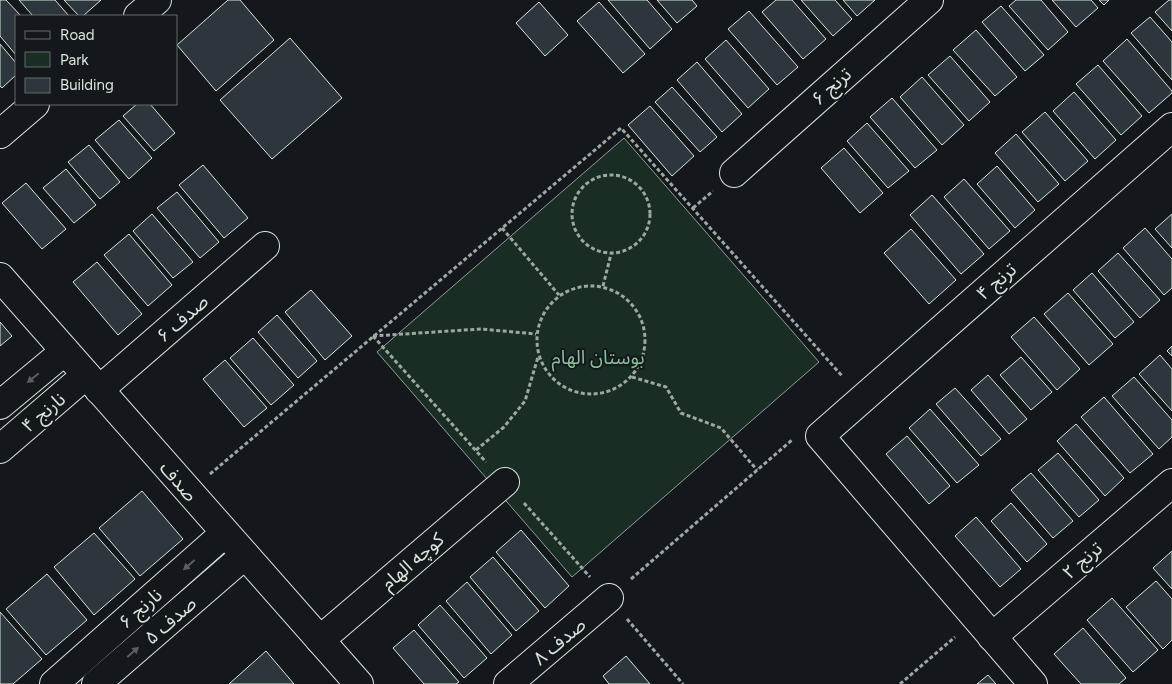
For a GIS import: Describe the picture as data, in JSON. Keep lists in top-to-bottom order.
{
  "streets": {
    "street": [
      "ترنج ۶",
      "ترنج ۴",
      "صدف ۶",
      "نارنج ۴",
      "صدف",
      "ترنج ۲",
      "کوچه الهام",
      "نارنج ۶",
      "صدف ۵",
      "صدف ۸"
    ]
  },
  "crossings": [
    ["صدف ۶", "نارنج ۴"],
    ["صدف ۶", "صدف"],
    ["نارنج ۴", "صدف"],
    ["صدف", "کوچه الهام"],
    ["صدف", "نارنج ۶"],
    ["صدف", "صدف ۵"]
  ],
  "one_way": ["صدف ۵"],
  "parks": ["بوستان الهام"],
  "legend": ["Road", "Park", "Building"]
}
